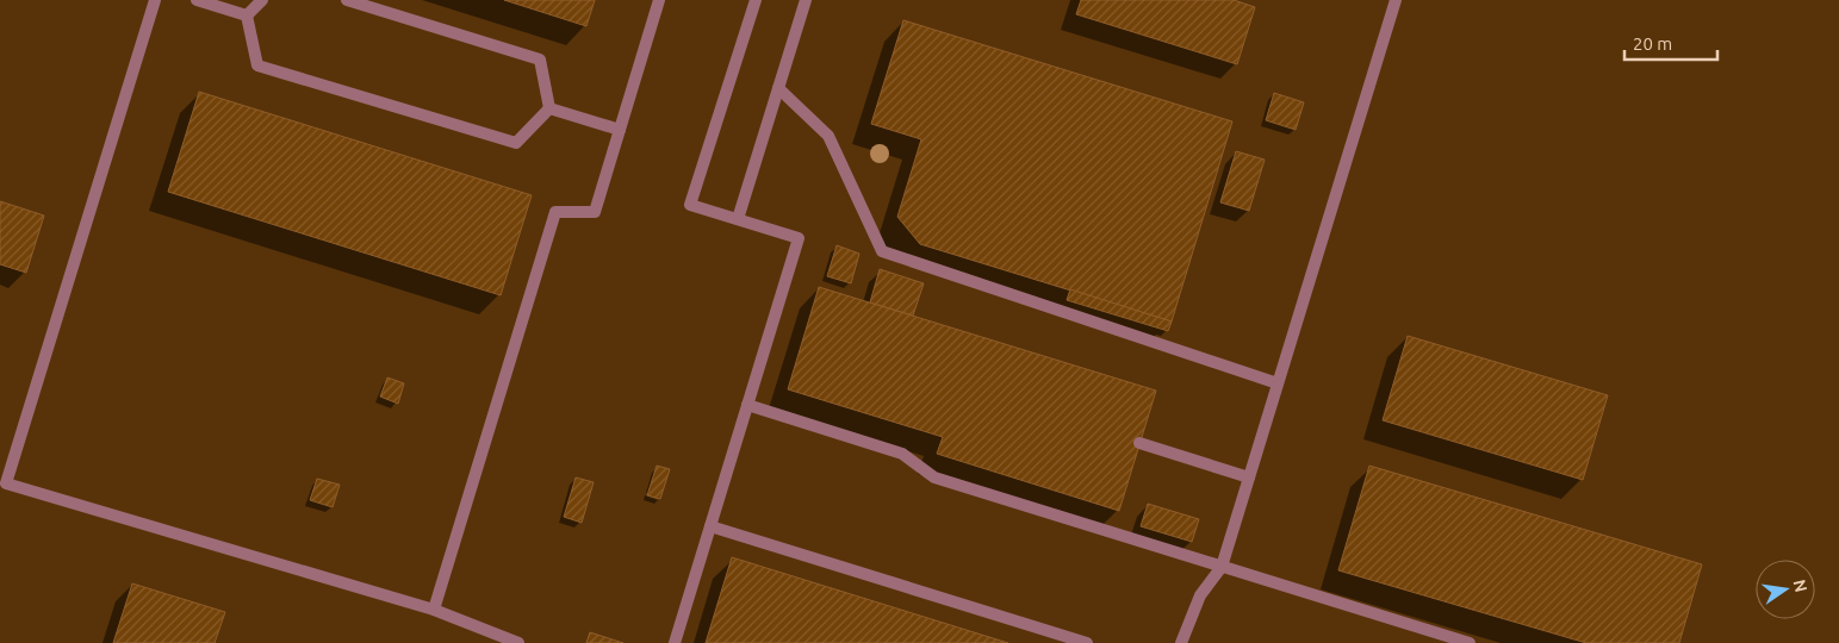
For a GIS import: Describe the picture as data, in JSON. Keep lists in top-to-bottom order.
{
  "scale_bar": "20 m",
  "north": "right"
}
